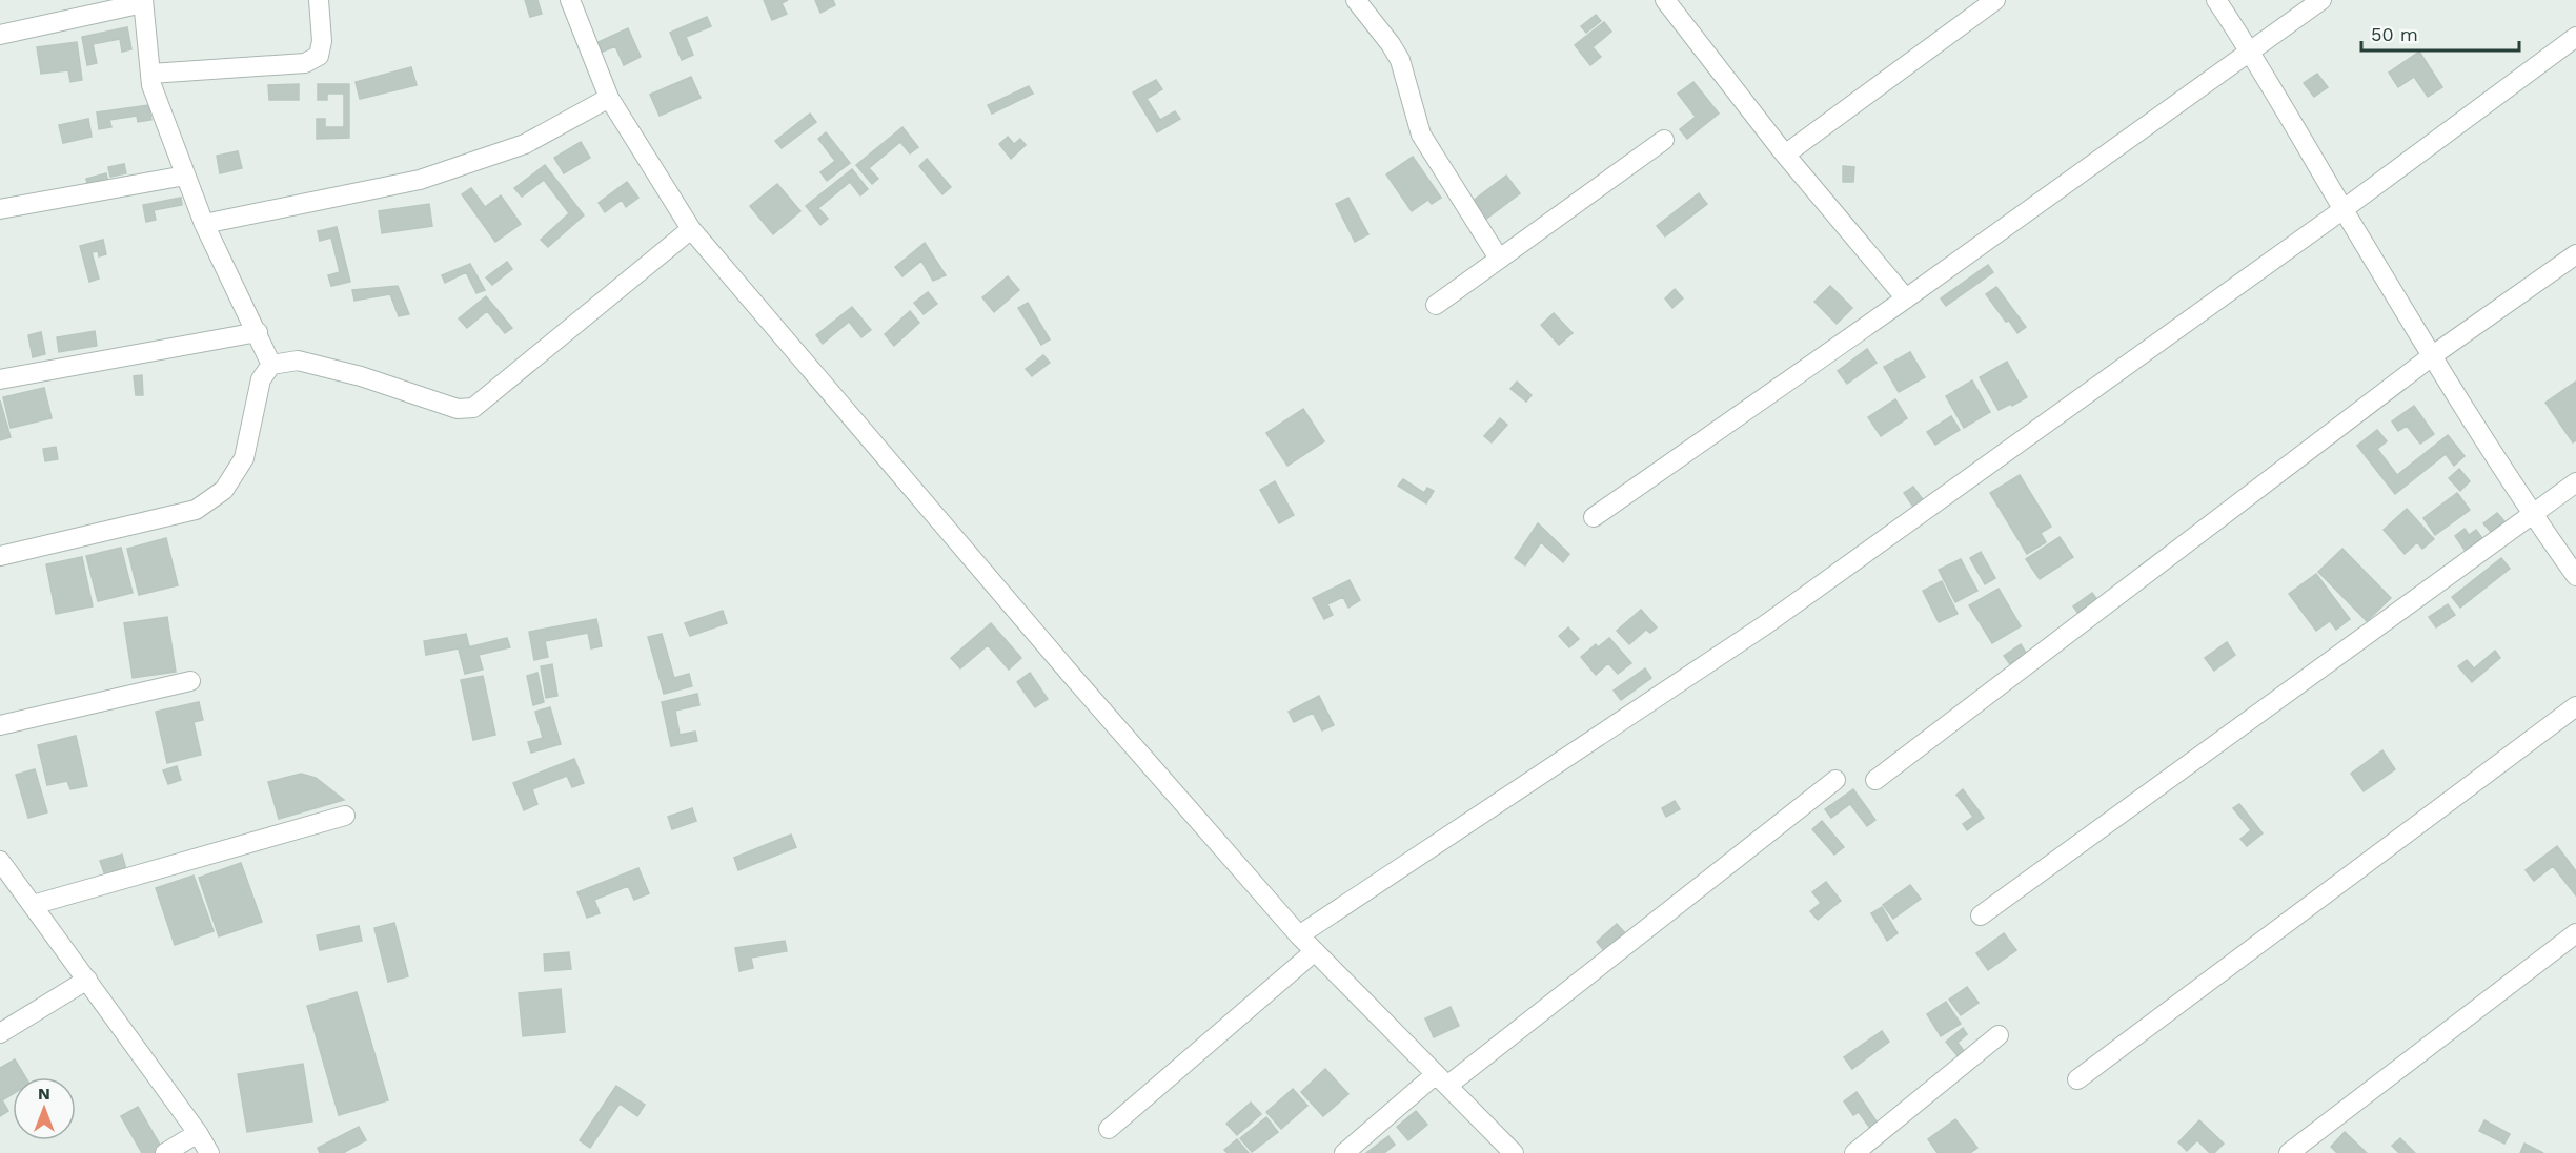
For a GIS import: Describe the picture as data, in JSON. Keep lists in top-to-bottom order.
{
  "scale_bar": "50 m",
  "north": "top"
}
